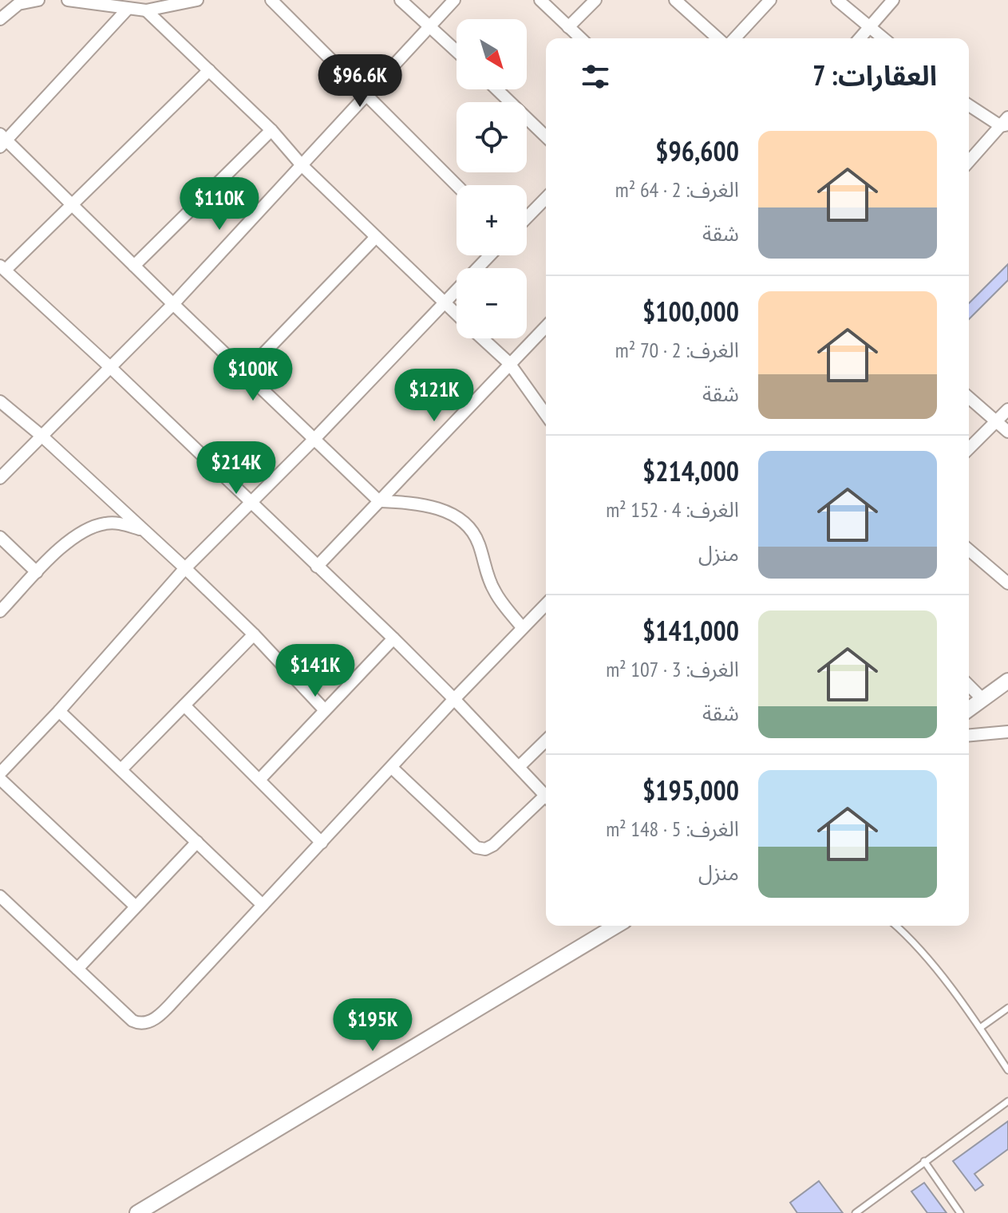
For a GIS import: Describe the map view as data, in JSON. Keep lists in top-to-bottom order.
{
  "north": "bottom right",
  "page": {
    "map_buttons": ["+", "−"],
    "heading": "العقارات: 7",
    "price": [
      "$96.6K",
      "$110K",
      "$100K",
      "$121K",
      "$214K",
      "$141K",
      "$195K"
    ],
    "list": [
      {
        "name": "$96,600",
        "note": "الغرف: 2 · 64 m² · شقة"
      },
      {
        "name": "$100,000",
        "note": "الغرف: 2 · 70 m² · شقة"
      },
      {
        "name": "$214,000",
        "note": "الغرف: 4 · 152 m² · منزل"
      },
      {
        "name": "$141,000",
        "note": "الغرف: 3 · 107 m² · شقة"
      },
      {
        "name": "$195,000",
        "note": "الغرف: 5 · 148 m² · منزل"
      }
    ]
  }
}
